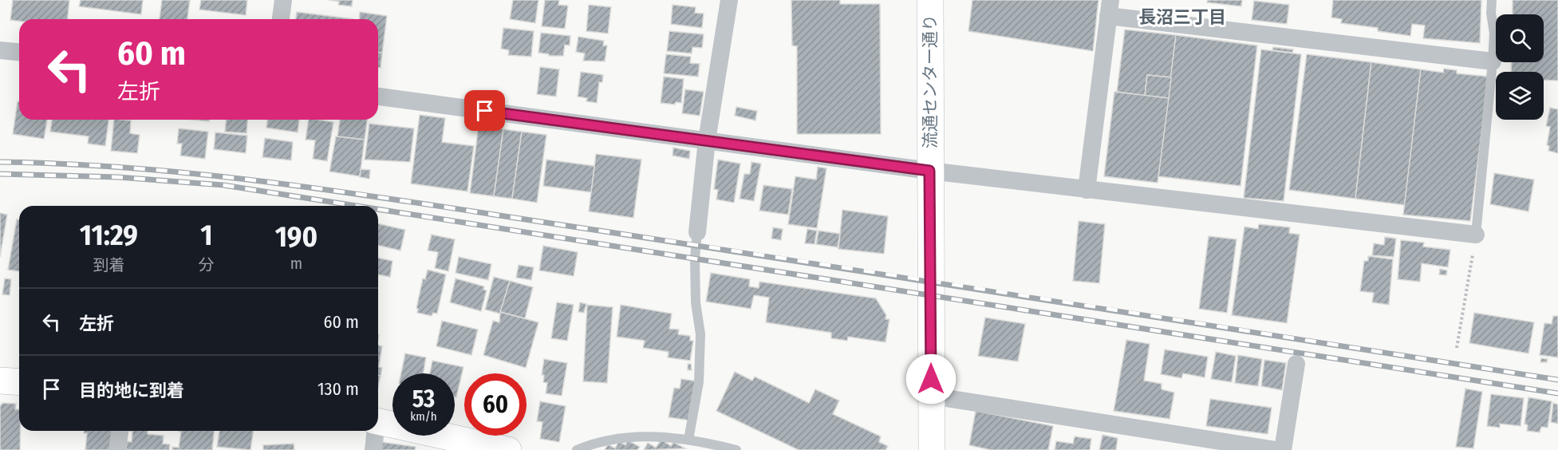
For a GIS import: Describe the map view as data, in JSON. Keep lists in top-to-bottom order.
{
  "streets": {
    "main road": ["流通センター通り"]
  },
  "districts": ["長沼三丁目"],
  "page": {
    "turn": ["60 m", "左折"],
    "eta": [
      "11:29",
      "到着",
      "1",
      "分",
      "190",
      "m"
    ],
    "list": [
      {
        "name": "左折",
        "value": "60 m"
      },
      {
        "name": "目的地に到着",
        "value": "130 m"
      }
    ],
    "speed": "53 km/h",
    "limit": "60"
  }
}
